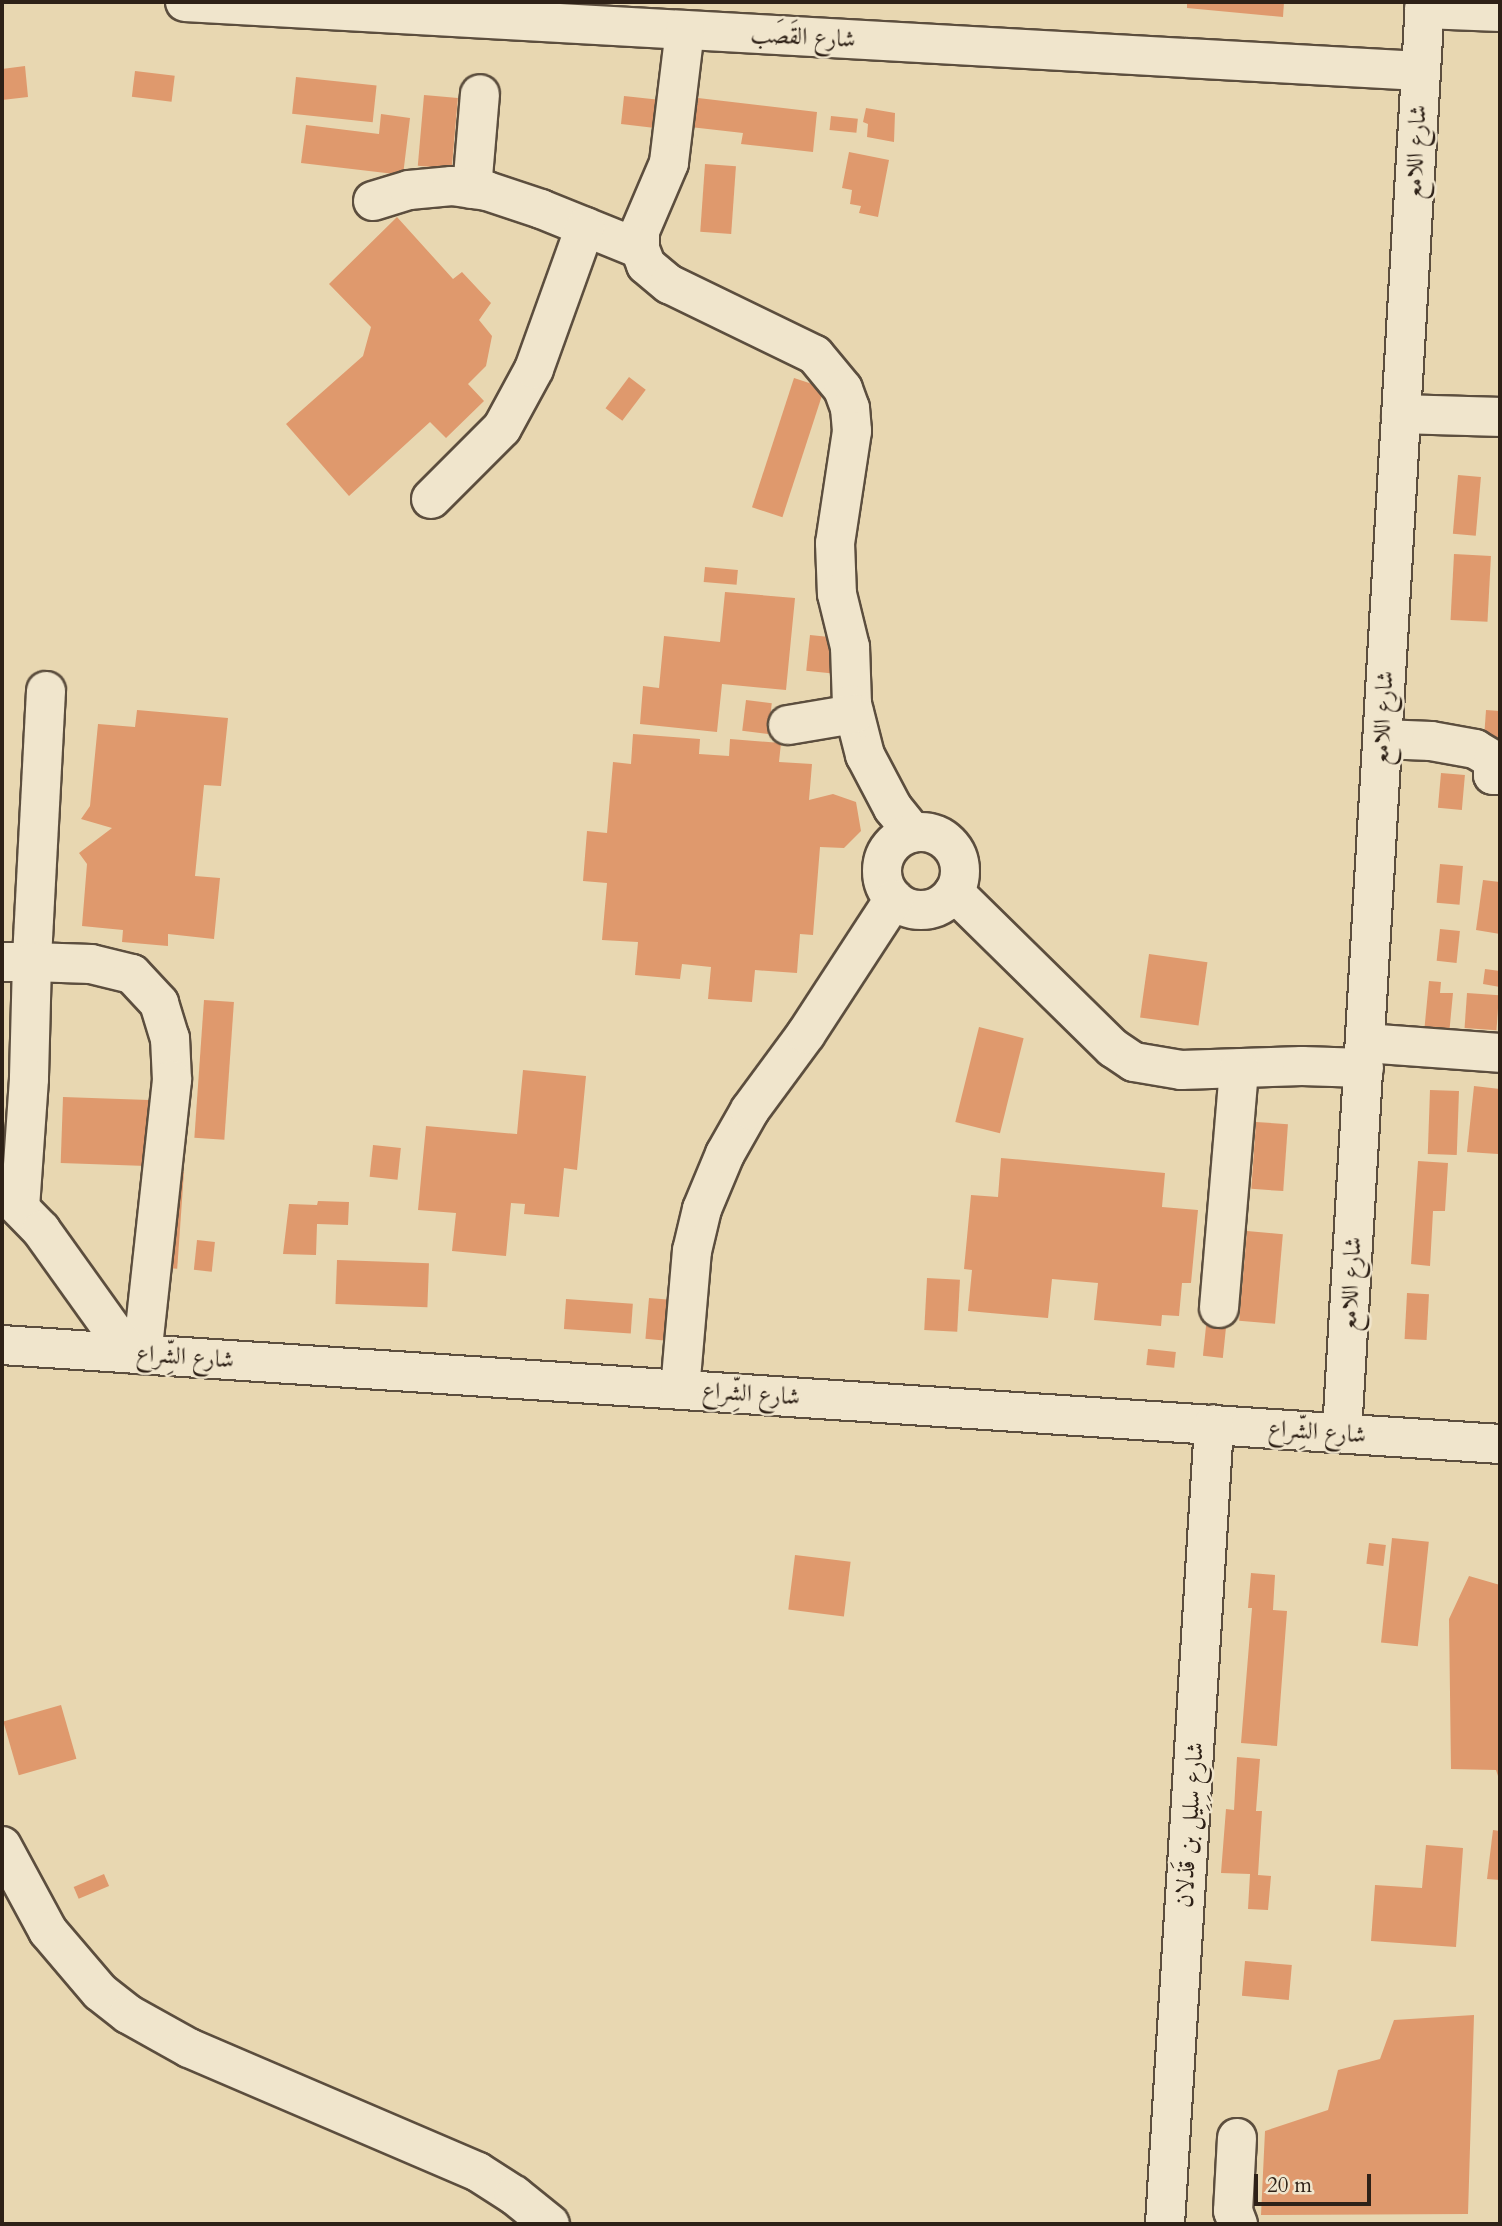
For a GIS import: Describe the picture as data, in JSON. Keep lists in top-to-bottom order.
{
  "streets": {
    "street": [
      "شارع القَصَب",
      "شارع اللامع",
      "شارع الشِّراع",
      "شارع سِلِيل بن قَذلان"
    ]
  },
  "crossings": [
    ["شارع القَصَب", "شارع اللامع"],
    ["شارع اللامع", "شارع الشِّراع"],
    ["شارع الشِّراع", "شارع سِلِيل بن قَذلان"]
  ],
  "scale_bar": "20 m"
}
